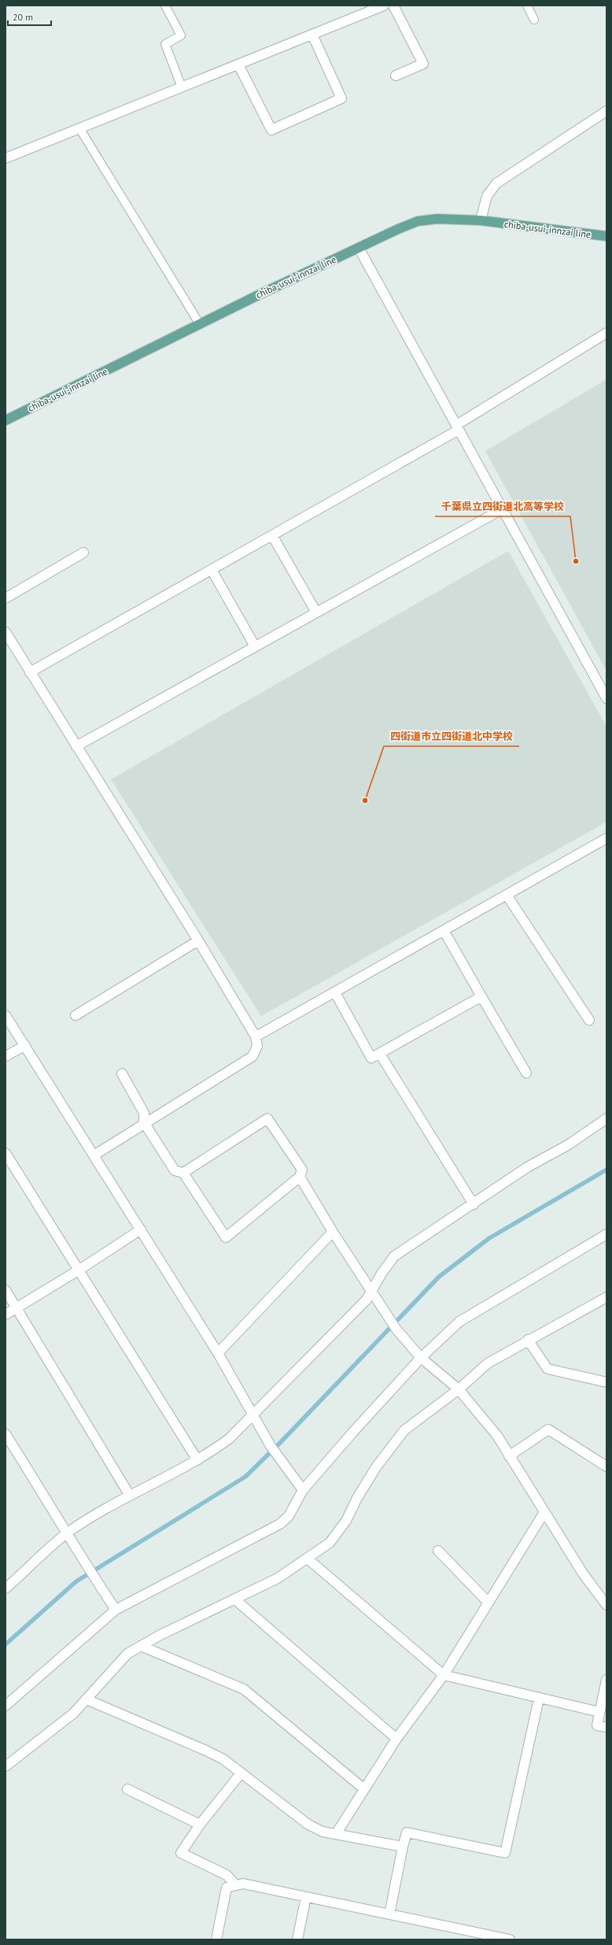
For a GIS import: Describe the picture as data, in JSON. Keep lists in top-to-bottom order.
{
  "streets": {
    "main road": ["chiba-usui-innzai line"]
  },
  "places": ["千葉県立四街道北高等学校", "四街道市立四街道北中学校"],
  "scale_bar": "20 m"
}
